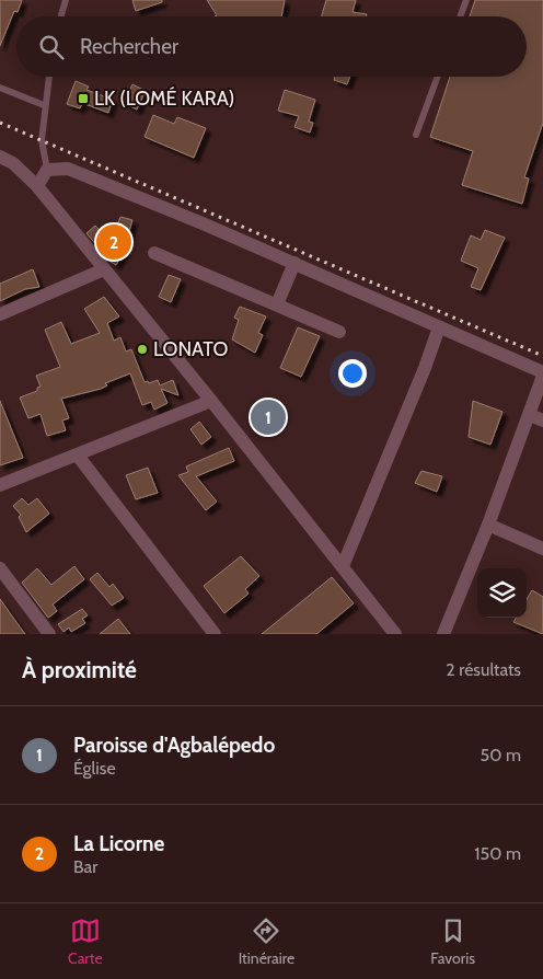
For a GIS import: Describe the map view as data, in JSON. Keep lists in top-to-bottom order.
{
  "places": {
    "transit": ["LK (LOMÉ KARA)"],
    "other": ["LONATO"]
  },
  "page": {
    "search": "Rechercher",
    "pins": ["2", "1"],
    "heading": ["À proximité", "2 résultats"],
    "list": [
      {
        "mark": "1",
        "name": "Paroisse d'Agbalépedo",
        "note": "Église",
        "value": "50 m"
      },
      {
        "mark": "2",
        "name": "La Licorne",
        "note": "Bar",
        "value": "150 m"
      }
    ],
    "nav": ["Carte", "Itinéraire", "Favoris"]
  }
}
